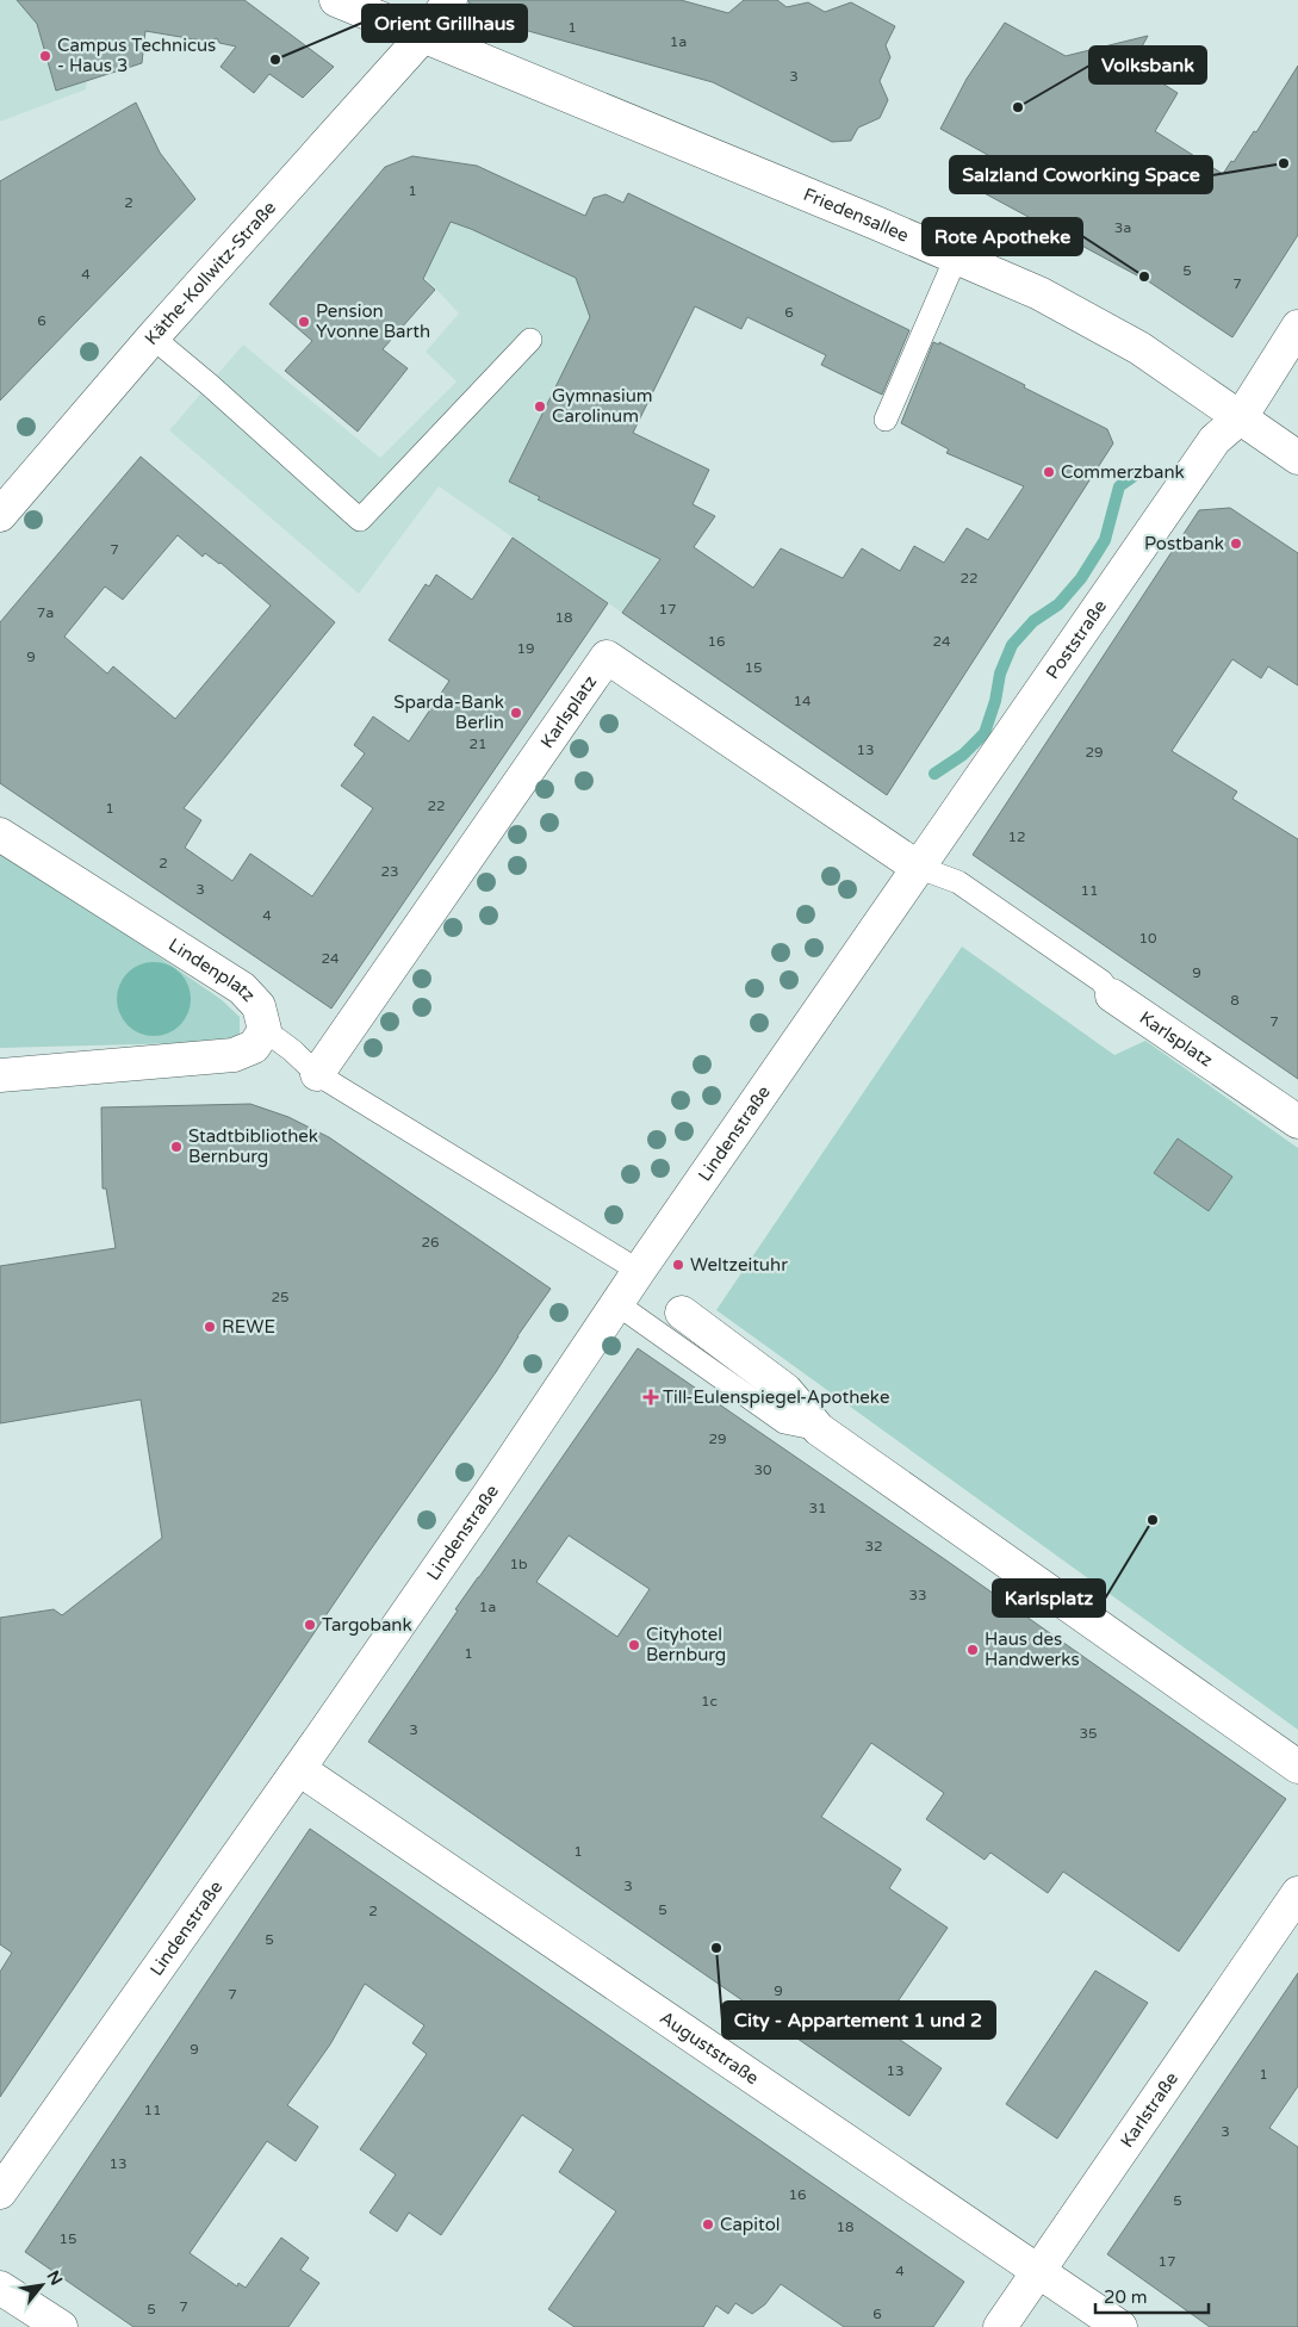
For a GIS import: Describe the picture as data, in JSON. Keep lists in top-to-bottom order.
{
  "streets": {
    "street": [
      "Friedensallee",
      "Käthe-Kollwitz-Straße",
      "Poststraße",
      "Karlsplatz",
      "Lindenplatz",
      "Lindenstraße",
      "Auguststraße",
      "Karlstraße"
    ]
  },
  "crossings": [
    ["Friedensallee", "Käthe-Kollwitz-Straße"],
    ["Friedensallee", "Poststraße"],
    ["Poststraße", "Karlsplatz"],
    ["Poststraße", "Lindenstraße"],
    ["Karlsplatz", "Lindenstraße"],
    ["Lindenstraße", "Auguststraße"],
    ["Auguststraße", "Karlstraße"]
  ],
  "places": {
    "other": [
      "Campus Technicus - Haus 3",
      "Orient Grillhaus",
      "Volksbank",
      "Salzland Coworking Space",
      "Rote Apotheke",
      "Pension Yvonne Barth",
      "Gymnasium Carolinum",
      "Commerzbank",
      "Postbank",
      "Sparda-Bank Berlin",
      "Stadtbibliothek Bernburg",
      "Weltzeituhr",
      "REWE",
      "Karlsplatz",
      "Targobank",
      "Cityhotel Bernburg",
      "Haus des Handwerks",
      "City - Appartement 1 und 2",
      "Capitol"
    ],
    "health": ["Till-Eulenspiegel-Apotheke"]
  },
  "house_numbers": [
    "1",
    "1a",
    "3",
    "1",
    "2",
    "3a",
    "5",
    "4",
    "7",
    "6",
    "6",
    "7",
    "22",
    "17",
    "7a",
    "18",
    "16",
    "24",
    "19",
    "9",
    "15",
    "14",
    "21",
    "13",
    "29",
    "22",
    "1",
    "12",
    "2",
    "23",
    "3",
    "11",
    "4",
    "10",
    "24",
    "9",
    "8",
    "7",
    "26",
    "25",
    "29",
    "30",
    "31",
    "32",
    "1b",
    "33",
    "1a",
    "1",
    "1c",
    "3",
    "35",
    "1",
    "3",
    "5",
    "2",
    "5",
    "9",
    "7",
    "9",
    "13",
    "1",
    "11",
    "3",
    "13",
    "16",
    "5",
    "18",
    "15",
    "17",
    "4",
    "7",
    "5",
    "6"
  ],
  "scale_bar": "20 m",
  "north": "top right"
}
